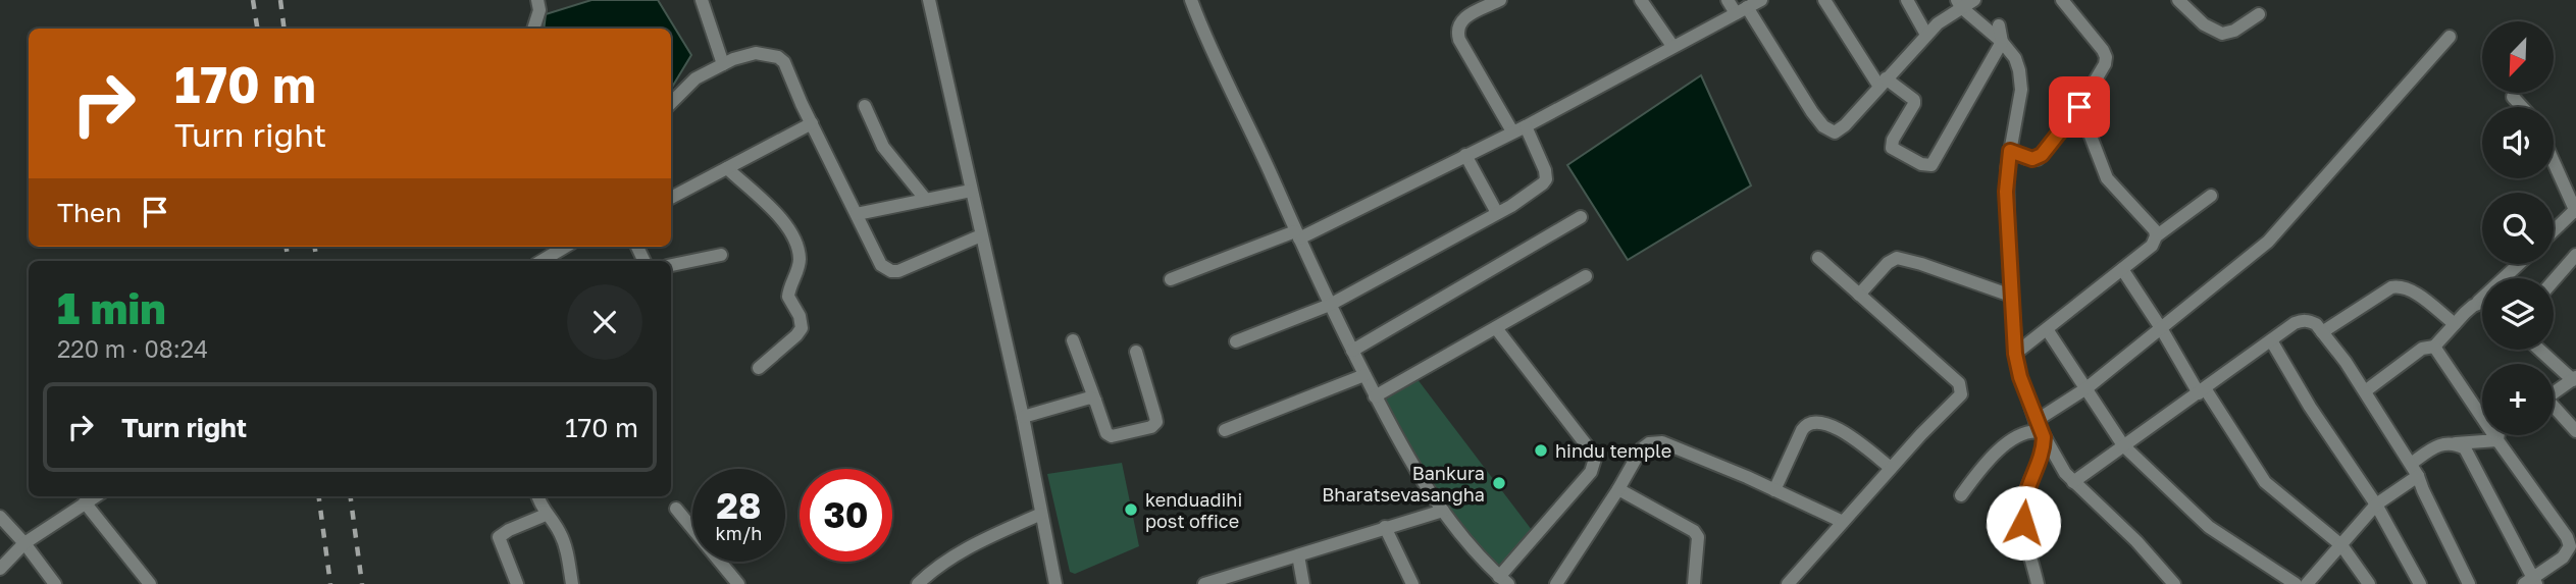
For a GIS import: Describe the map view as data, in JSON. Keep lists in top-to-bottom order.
{
  "places": ["hindu temple", "Bankura Bharatsevasangha", "kenduadihi post office"],
  "north": "bottom left",
  "page": {
    "map_buttons": "+",
    "turn": ["170 m", "Turn right"],
    "then": "Then",
    "heading": ["1 min", "220 m · 08:24"],
    "list": [
      {
        "name": "Turn right",
        "value": "170 m"
      }
    ],
    "speed": "28 km/h",
    "limit": "30"
  }
}
